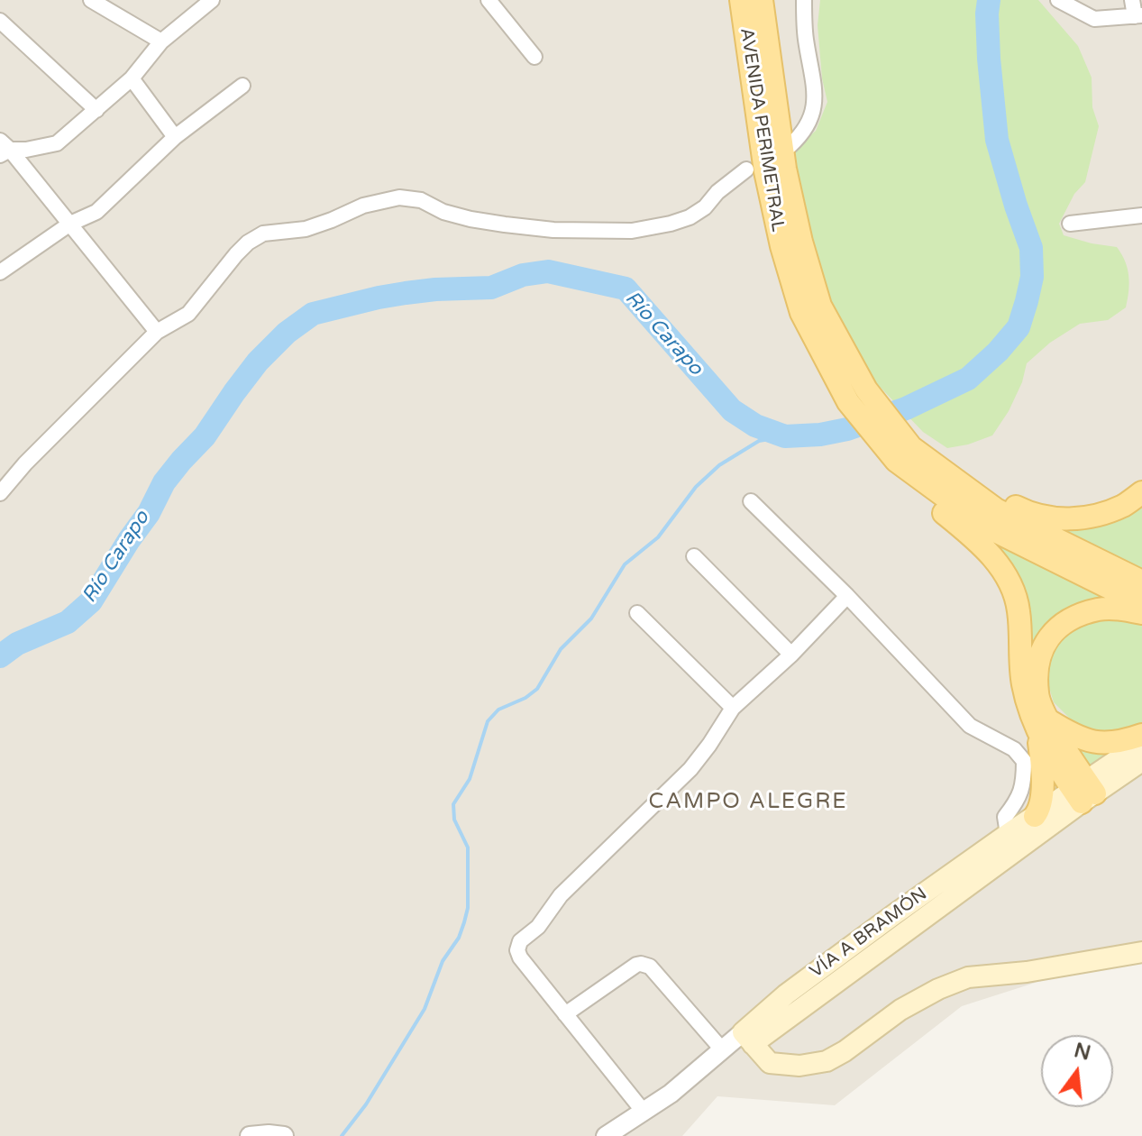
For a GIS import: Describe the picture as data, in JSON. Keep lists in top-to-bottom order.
{
  "streets": {
    "main road": ["AVENIDA PERIMETRAL", "VÍA A BRAMÓN"]
  },
  "districts": ["CAMPO ALEGRE"],
  "water": ["Río Carapo"],
  "north": "top"
}
